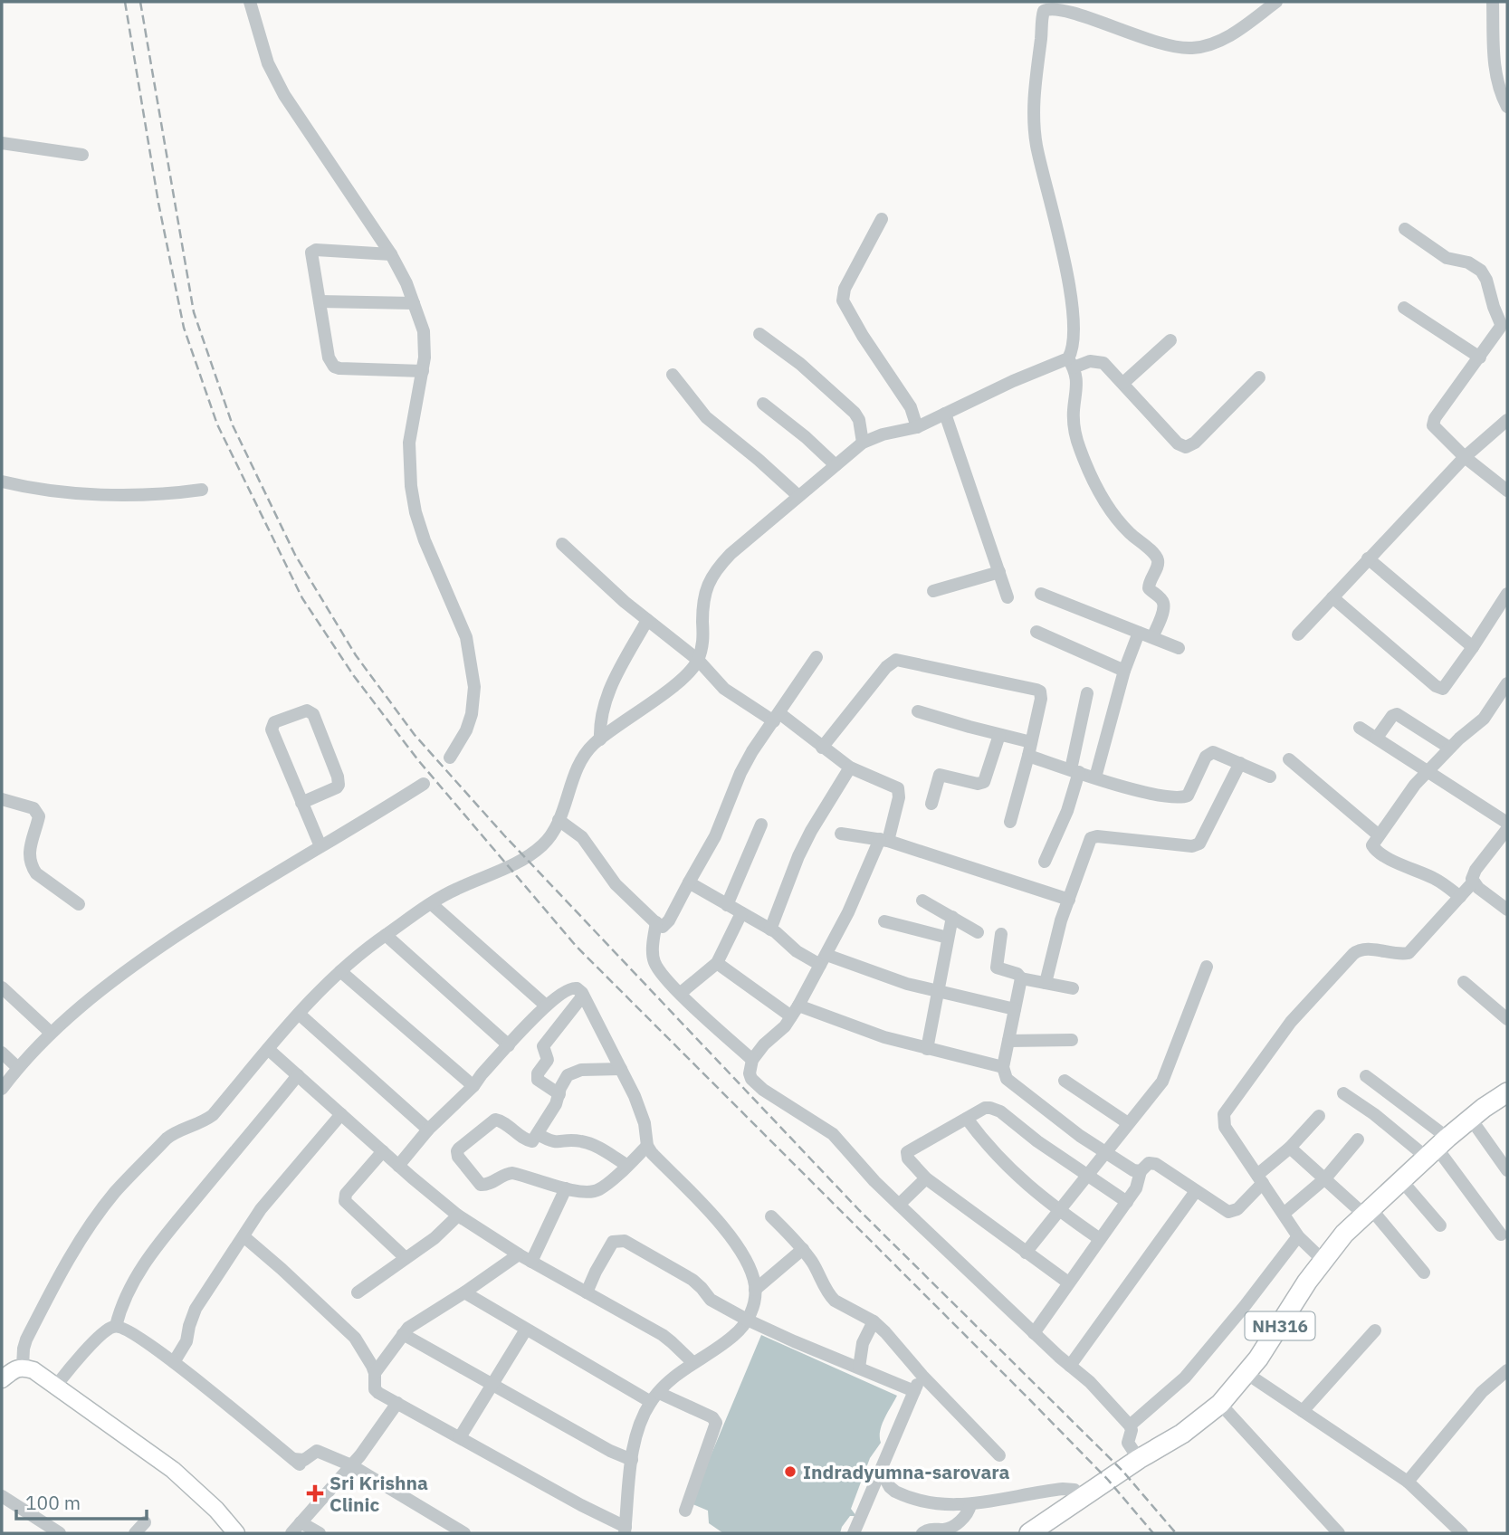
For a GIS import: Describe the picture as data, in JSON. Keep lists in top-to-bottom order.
{
  "streets": {
    "highway": ["NH316"]
  },
  "places": {
    "other": ["Indradyumna-sarovara"],
    "health": ["Sri Krishna Clinic"]
  },
  "scale_bar": "100 m"
}
